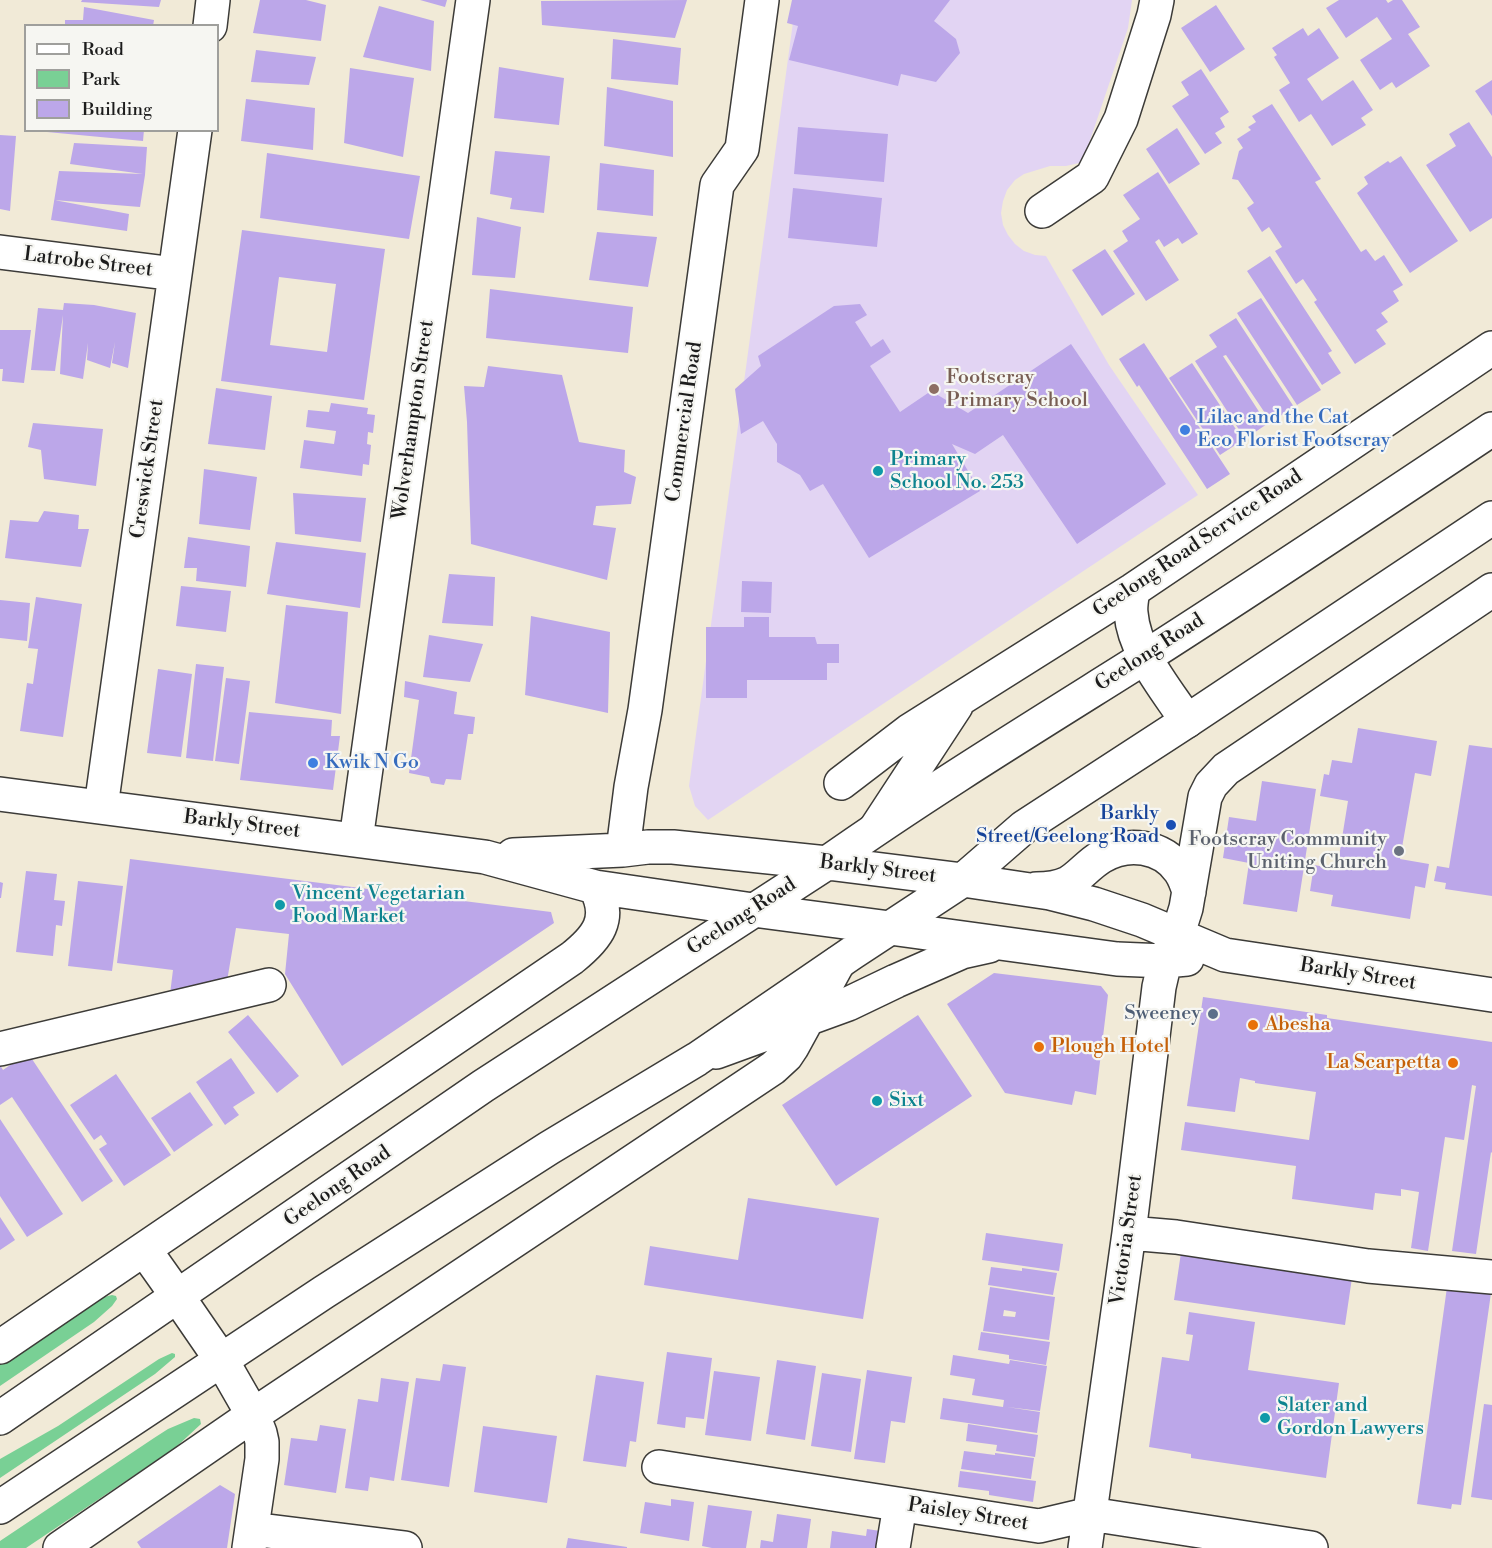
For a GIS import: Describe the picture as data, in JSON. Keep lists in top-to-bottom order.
{
  "streets": {
    "main road": [
      "Latrobe Street",
      "Wolverhampton Street",
      "Commercial Road",
      "Creswick Street",
      "Geelong Road Service Road",
      "Geelong Road",
      "Barkly Street",
      "Victoria Street",
      "Paisley Street"
    ]
  },
  "crossings": [
    ["Latrobe Street", "Creswick Street"],
    ["Wolverhampton Street", "Barkly Street"],
    ["Commercial Road", "Barkly Street"],
    ["Creswick Street", "Barkly Street"],
    ["Geelong Road Service Road", "Geelong Road"],
    ["Geelong Road", "Barkly Street"],
    ["Barkly Street", "Victoria Street"],
    ["Victoria Street", "Paisley Street"]
  ],
  "places": [
    "Footscray Primary School",
    "Lilac and the Cat Eco Florist Footscray",
    "Primary School No. 253",
    "Kwik N Go",
    "Barkly Street/Geelong Road",
    "Footscray Community Uniting Church",
    "Vincent Vegetarian Food Market",
    "Sweeney",
    "Abesha",
    "Plough Hotel",
    "La Scarpetta",
    "Sixt",
    "Slater and Gordon Lawyers"
  ],
  "legend": ["Road", "Park", "Building"]
}
